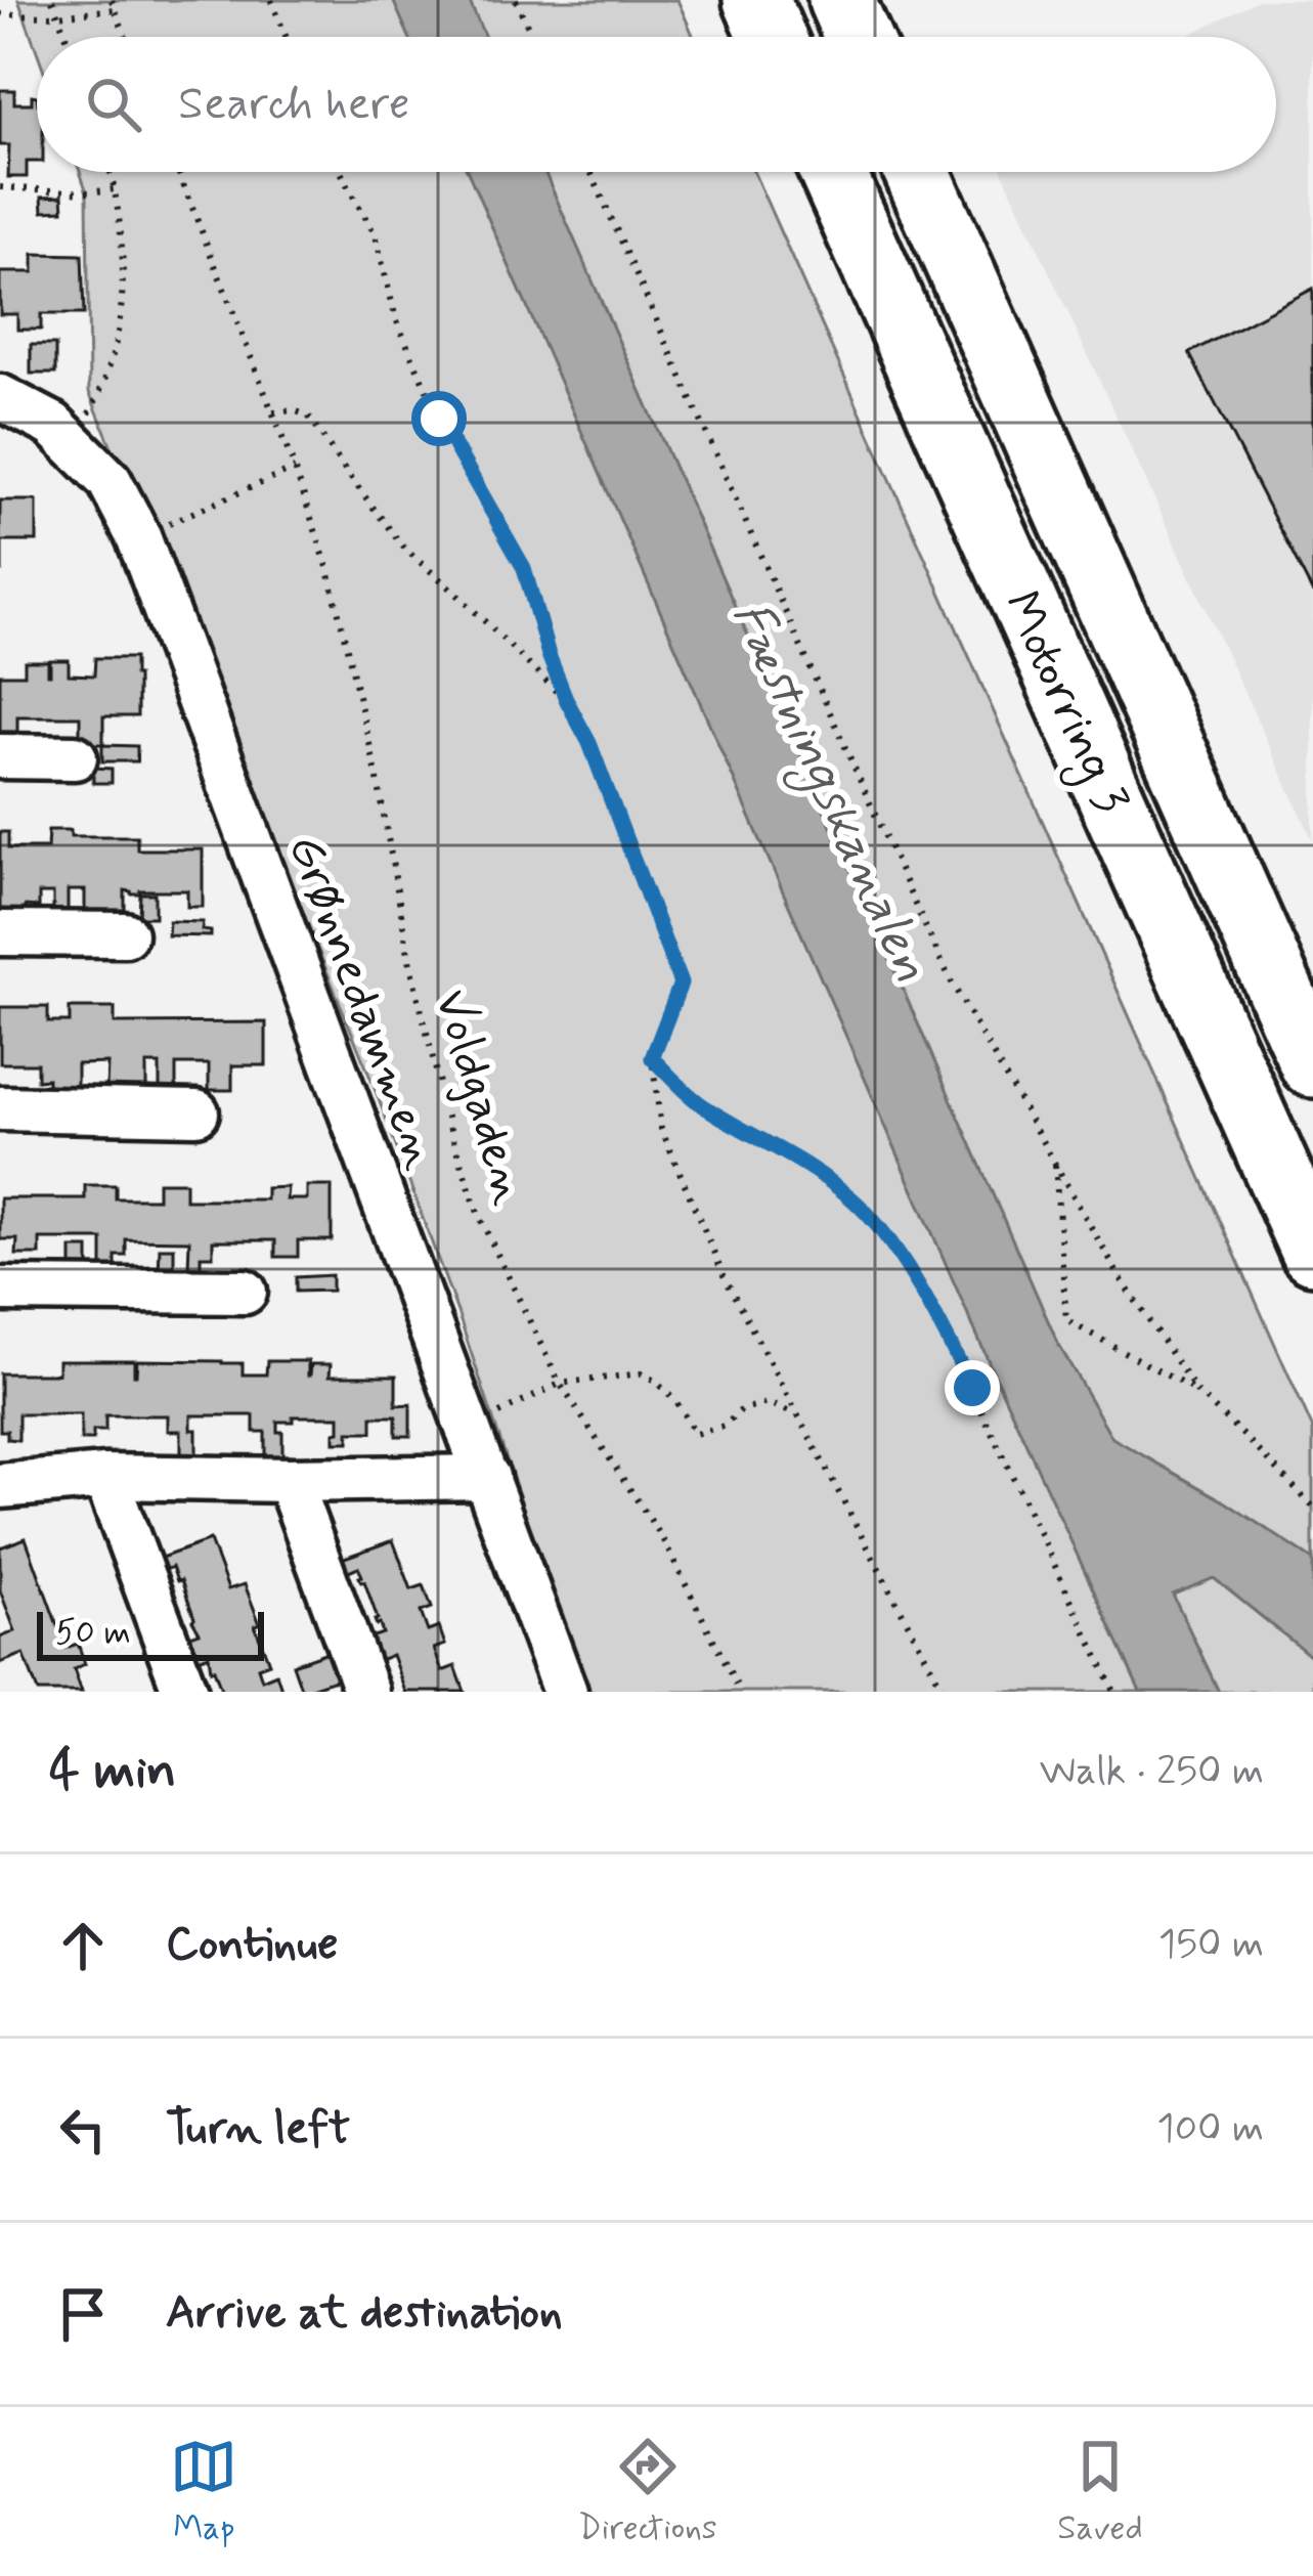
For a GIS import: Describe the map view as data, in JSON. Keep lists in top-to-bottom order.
{
  "streets": {
    "highway": ["Motorring 3"],
    "street": ["Grønnedammen"],
    "path": ["Voldgaden"]
  },
  "water": ["Fæstningskanalen"],
  "scale_bar": "50 m",
  "page": {
    "search": "Search here",
    "scale": "50 m",
    "heading": ["4 min", "Walk · 250 m"],
    "list": [
      ["Continue", "150 m"],
      ["Turn left", "100 m"],
      "Arrive at destination"
    ],
    "nav": ["Map", "Directions", "Saved"]
  }
}
